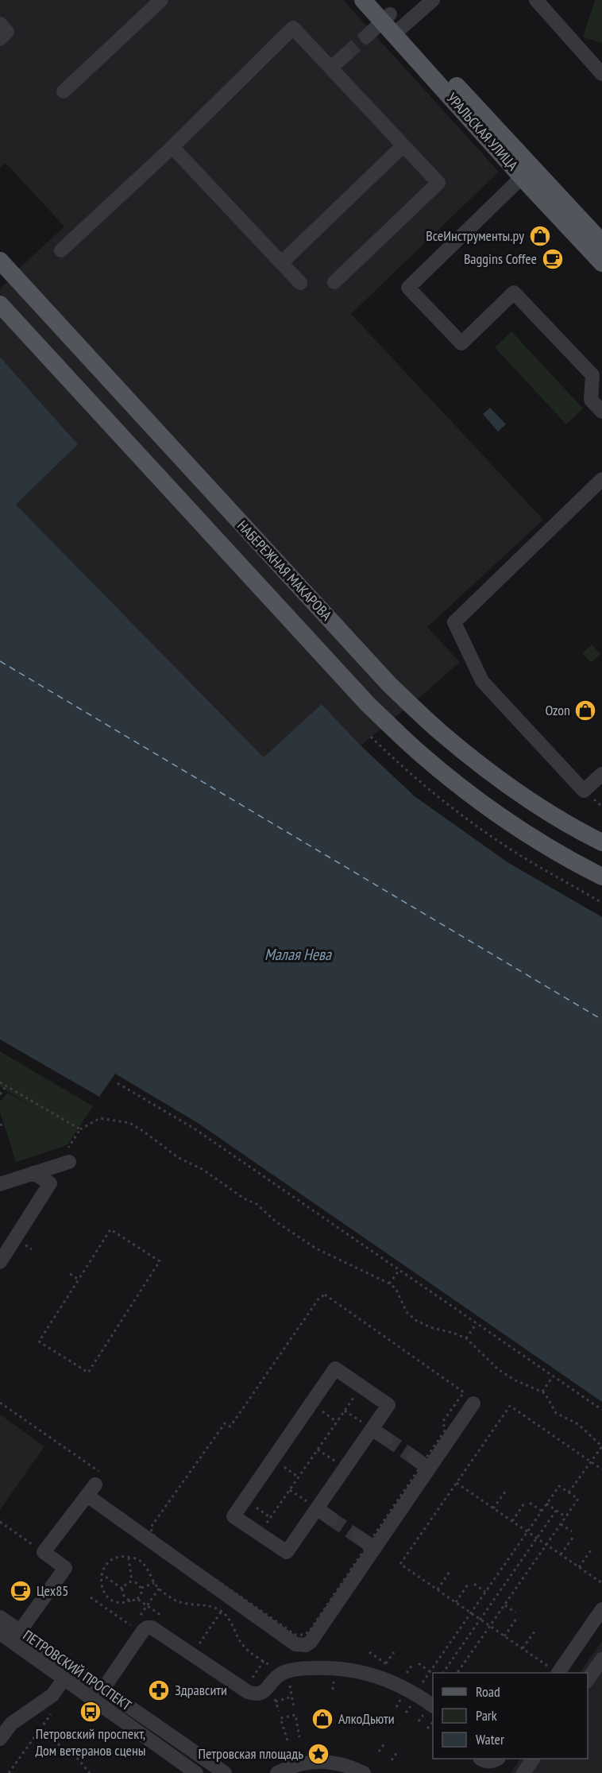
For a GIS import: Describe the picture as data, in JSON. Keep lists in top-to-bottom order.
{
  "streets": {
    "main road": ["УРАЛЬСКАЯ УЛИЦА", "НАБЕРЕЖНАЯ МАКАРОВА"],
    "street": ["ПЕТРОВСКИЙ ПРОСПЕКТ"]
  },
  "water": ["Малая Нева"],
  "places": {
    "shop": ["ВсеИнструменты.ру", "Ozon", "АлкоДьюти"],
    "cafe": ["Baggins Coffee", "Цех85"],
    "pharmacy": ["Здравсити"],
    "bus stop": ["Петровский проспект, Дом ветеранов сцены"],
    "place": ["Петровская площадь"]
  },
  "legend": ["Road", "Park", "Water"]
}
